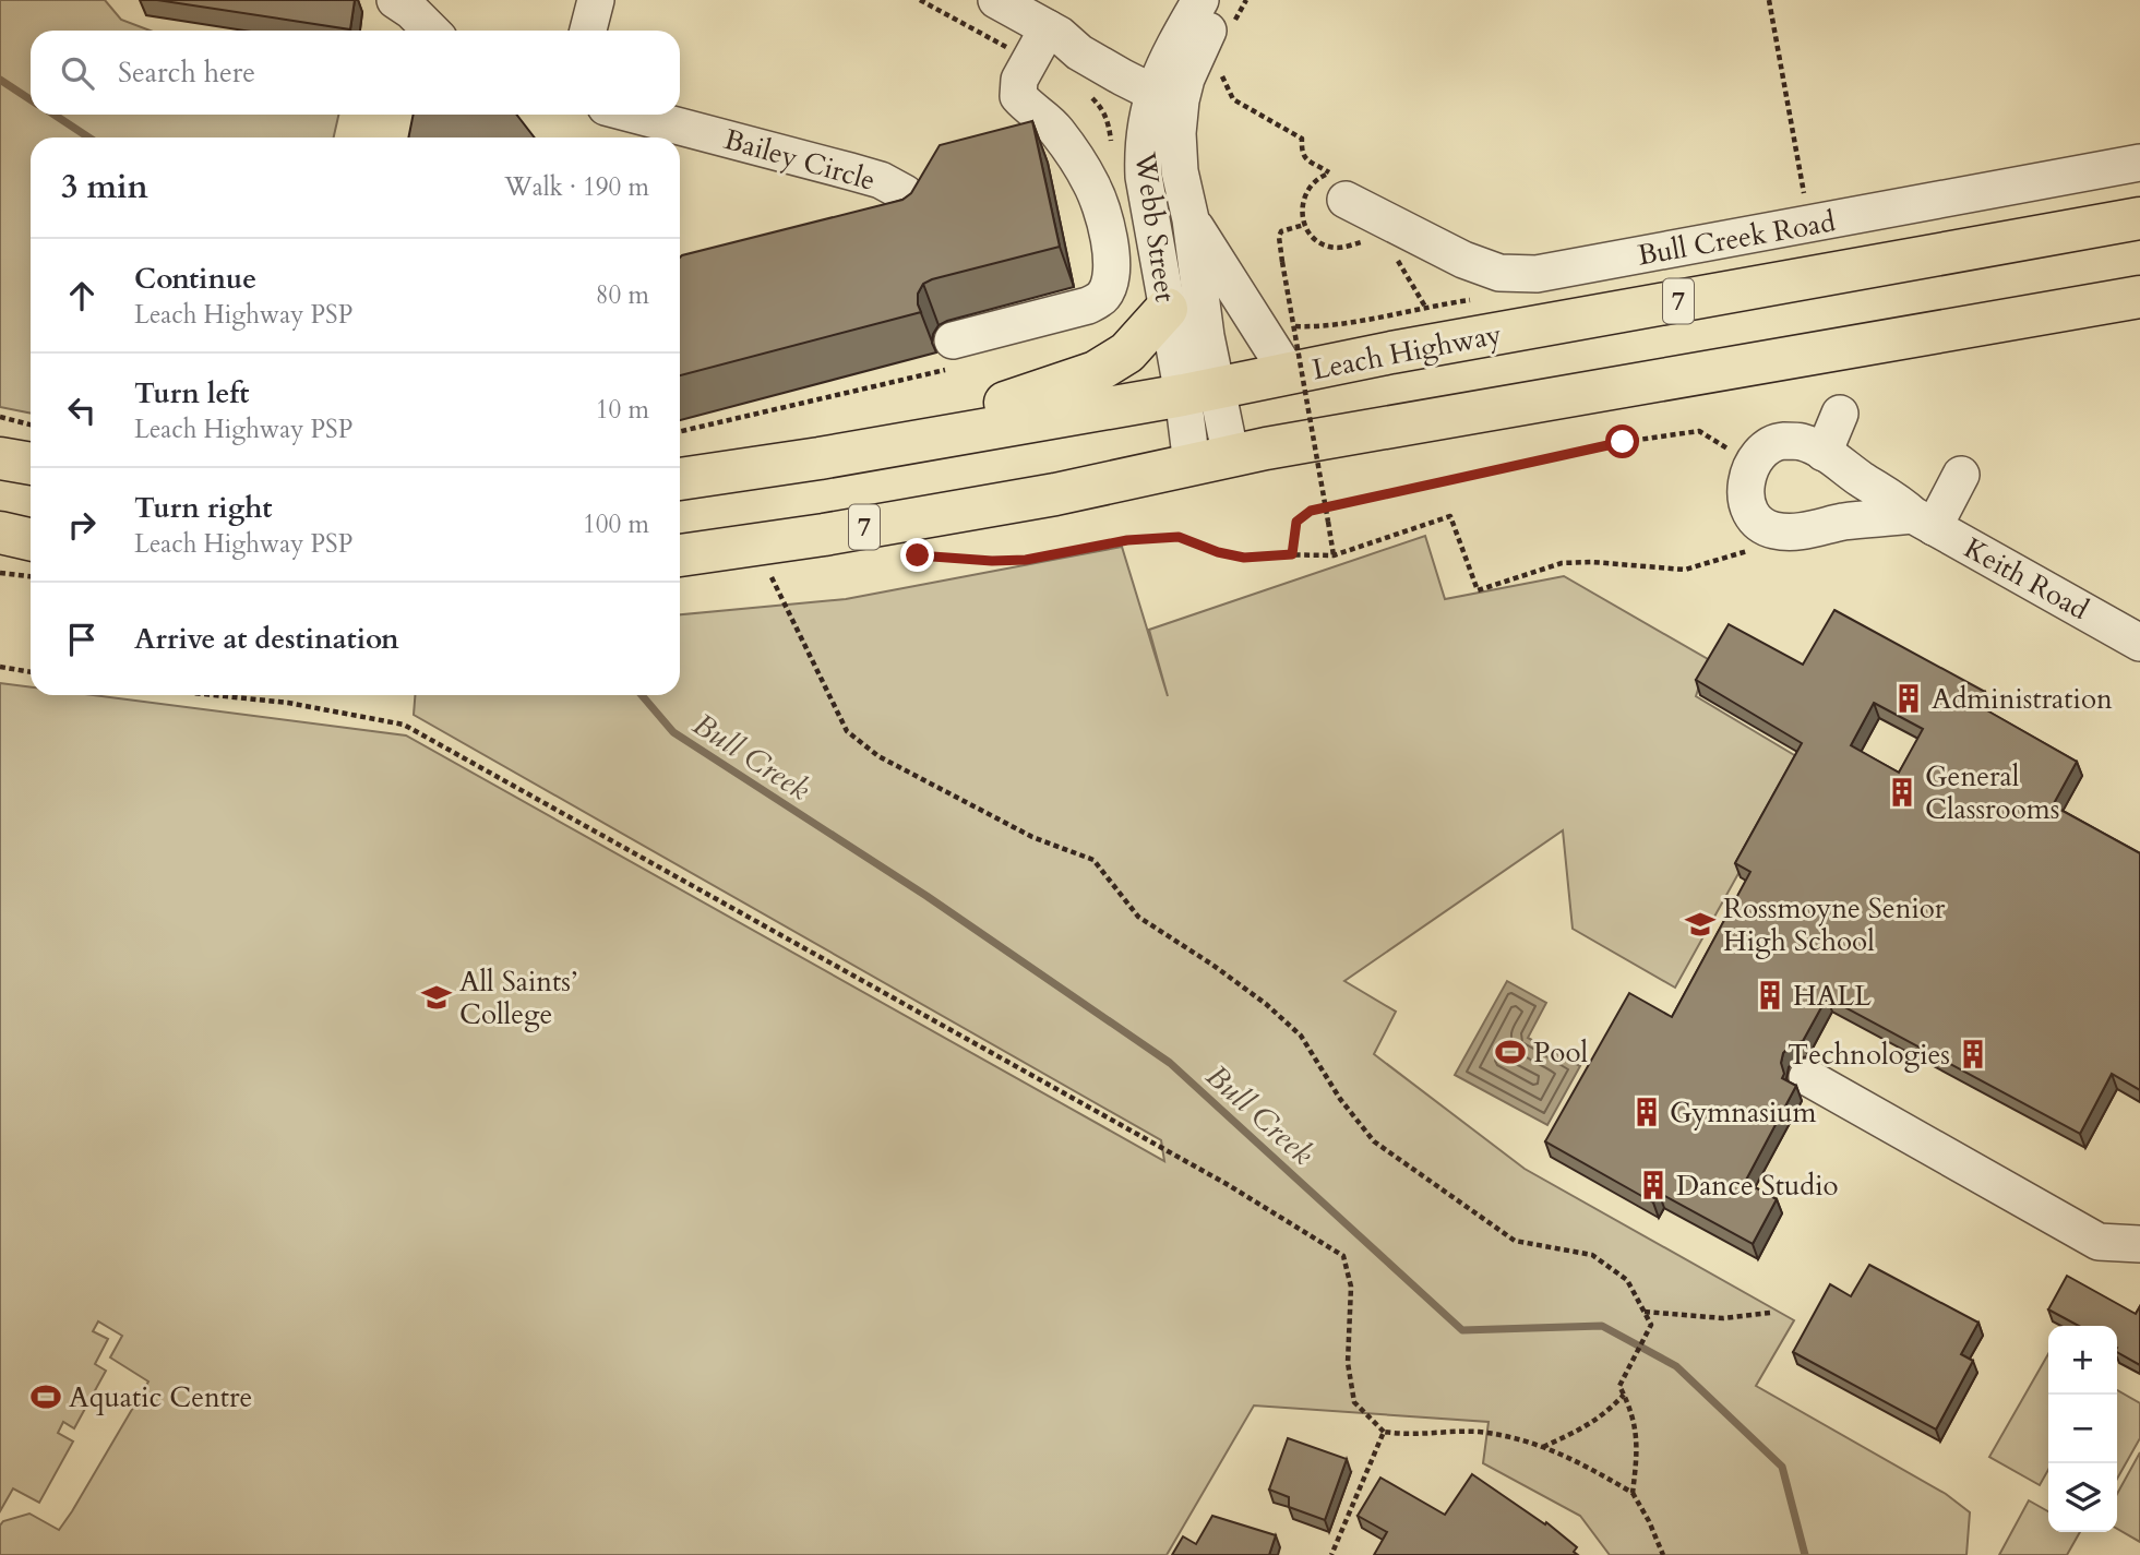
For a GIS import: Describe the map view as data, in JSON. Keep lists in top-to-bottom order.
{
  "streets": {
    "highway": ["7", "Leach Highway"],
    "street": [
      "Bailey Circle",
      "Webb Street",
      "Bull Creek Road",
      "Keith Road"
    ]
  },
  "crossings": [
    ["Webb Street", "7"],
    ["Webb Street", "Leach Highway"]
  ],
  "water": ["Bull Creek"],
  "places": {
    "building": [
      "Administration",
      "General Classrooms",
      "HALL",
      "Technologies",
      "Gymnasium",
      "Dance Studio"
    ],
    "school or university": ["Rossmoyne Senior High School", "All Saints’ College"],
    "sports": ["Pool", "Aquatic Centre"]
  },
  "page": {
    "search": "Search here",
    "heading": ["3 min", "Walk · 190 m"],
    "list": [
      ["Continue", "Leach Highway PSP", "80 m"],
      ["Turn left", "Leach Highway PSP", "10 m"],
      ["Turn right", "Leach Highway PSP", "100 m"],
      "Arrive at destination"
    ],
    "map_buttons": ["+", "−"]
  }
}
